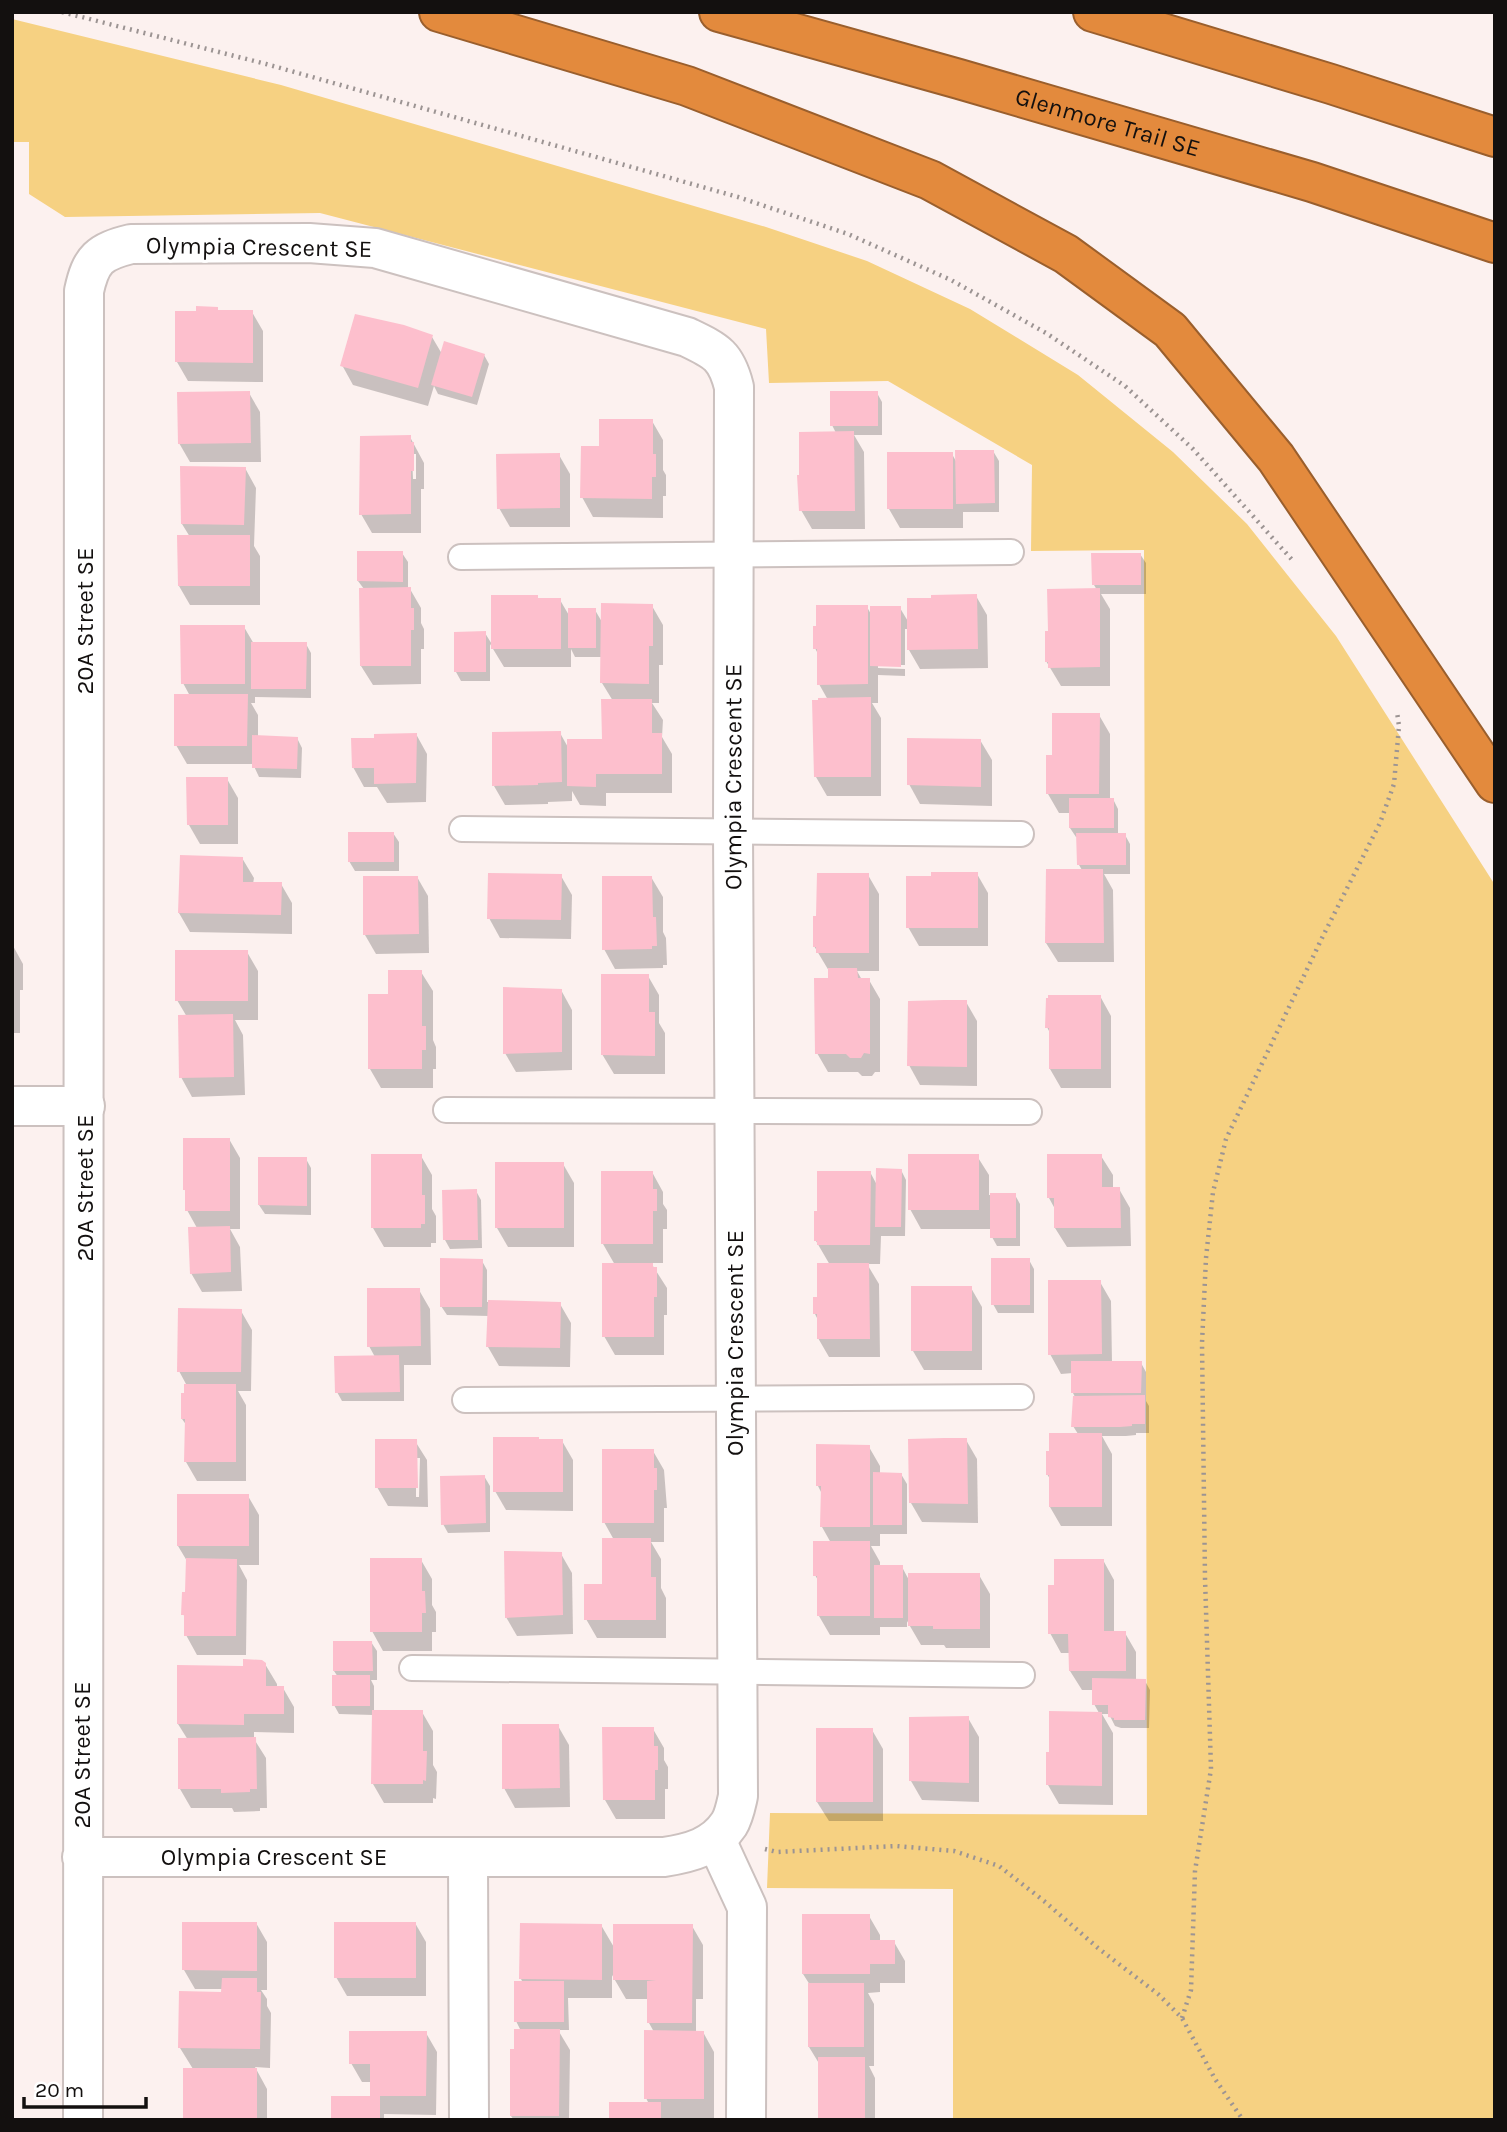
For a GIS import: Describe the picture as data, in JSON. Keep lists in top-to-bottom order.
{
  "streets": {
    "highway": ["Glenmore Trail SE"],
    "street": ["Olympia Crescent SE", "20A Street SE"]
  },
  "crossings": [
    ["Olympia Crescent SE", "20A Street SE"]
  ],
  "scale_bar": "20 m"
}
